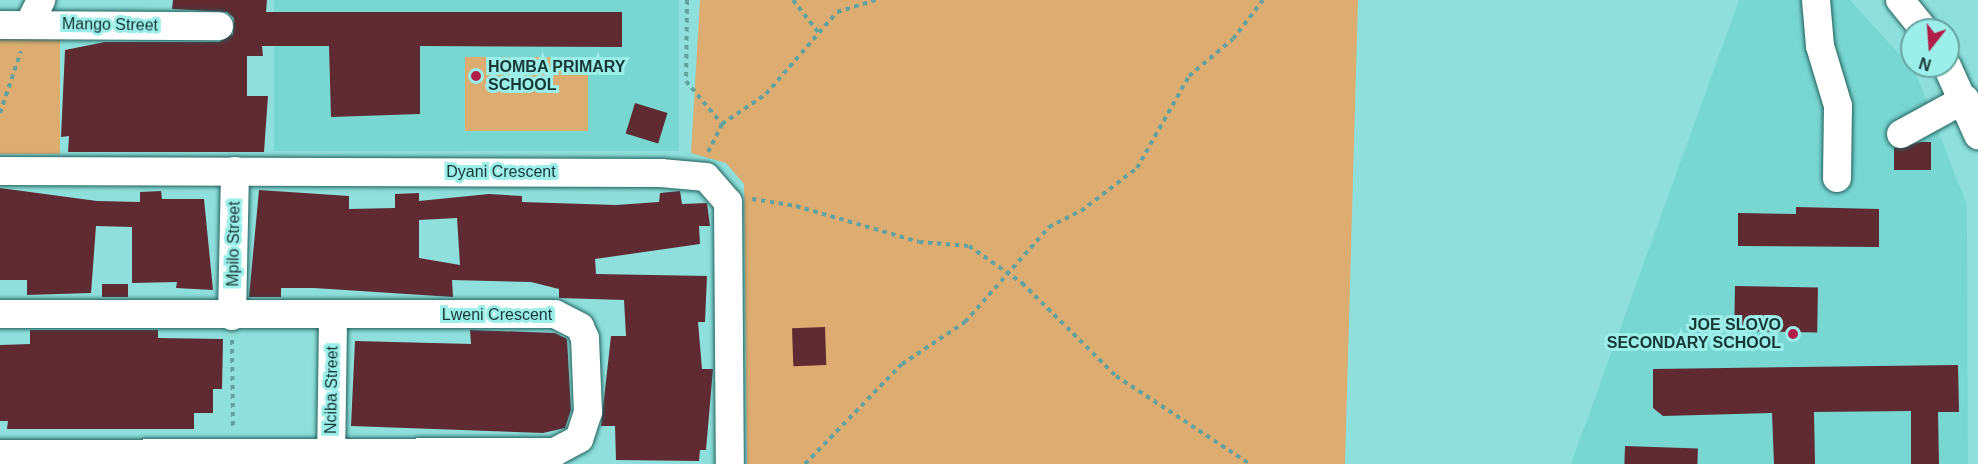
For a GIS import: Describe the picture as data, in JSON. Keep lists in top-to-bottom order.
{
  "streets": {
    "street": [
      "Mango Street",
      "Dyani Crescent",
      "Mpilo Street",
      "Lweni Crescent",
      "Nciba Street"
    ]
  },
  "crossings": [
    ["Dyani Crescent", "Mpilo Street"],
    ["Mpilo Street", "Lweni Crescent"],
    ["Lweni Crescent", "Nciba Street"]
  ],
  "places": ["HOMBA PRIMARY SCHOOL", "JOE SLOVO SECONDARY SCHOOL"],
  "north": "bottom"
}
